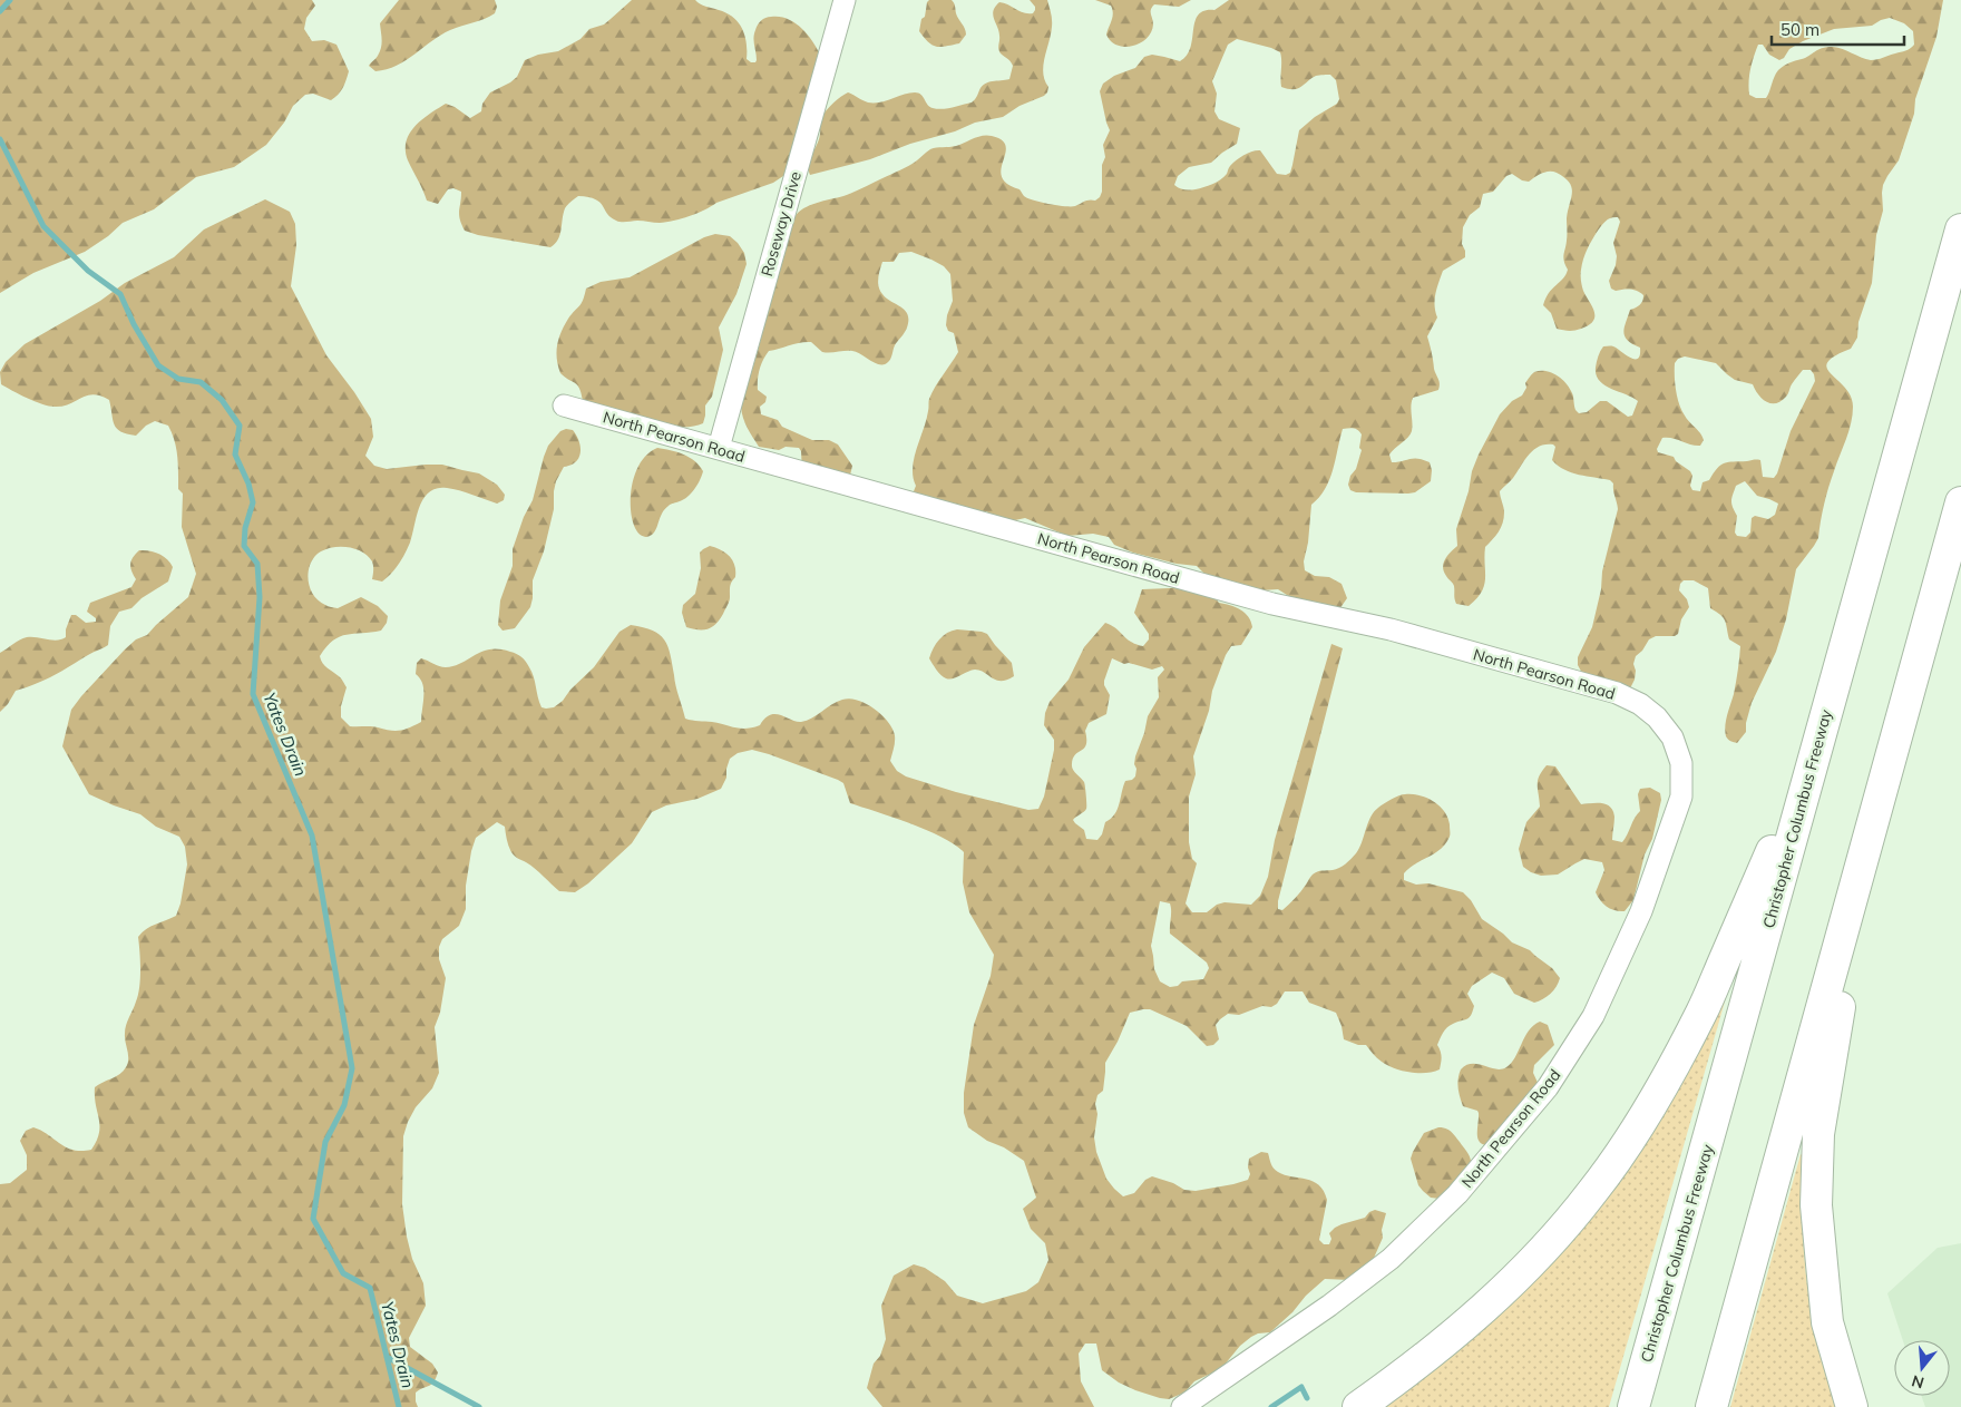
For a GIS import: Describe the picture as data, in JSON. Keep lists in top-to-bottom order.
{
  "streets": {
    "highway": ["Christopher Columbus Freeway"],
    "street": ["Roseway Drive", "North Pearson Road"]
  },
  "crossings": [
    ["Roseway Drive", "North Pearson Road"]
  ],
  "water": ["Yates Drain"],
  "scale_bar": "50 m",
  "north": "bottom"
}
